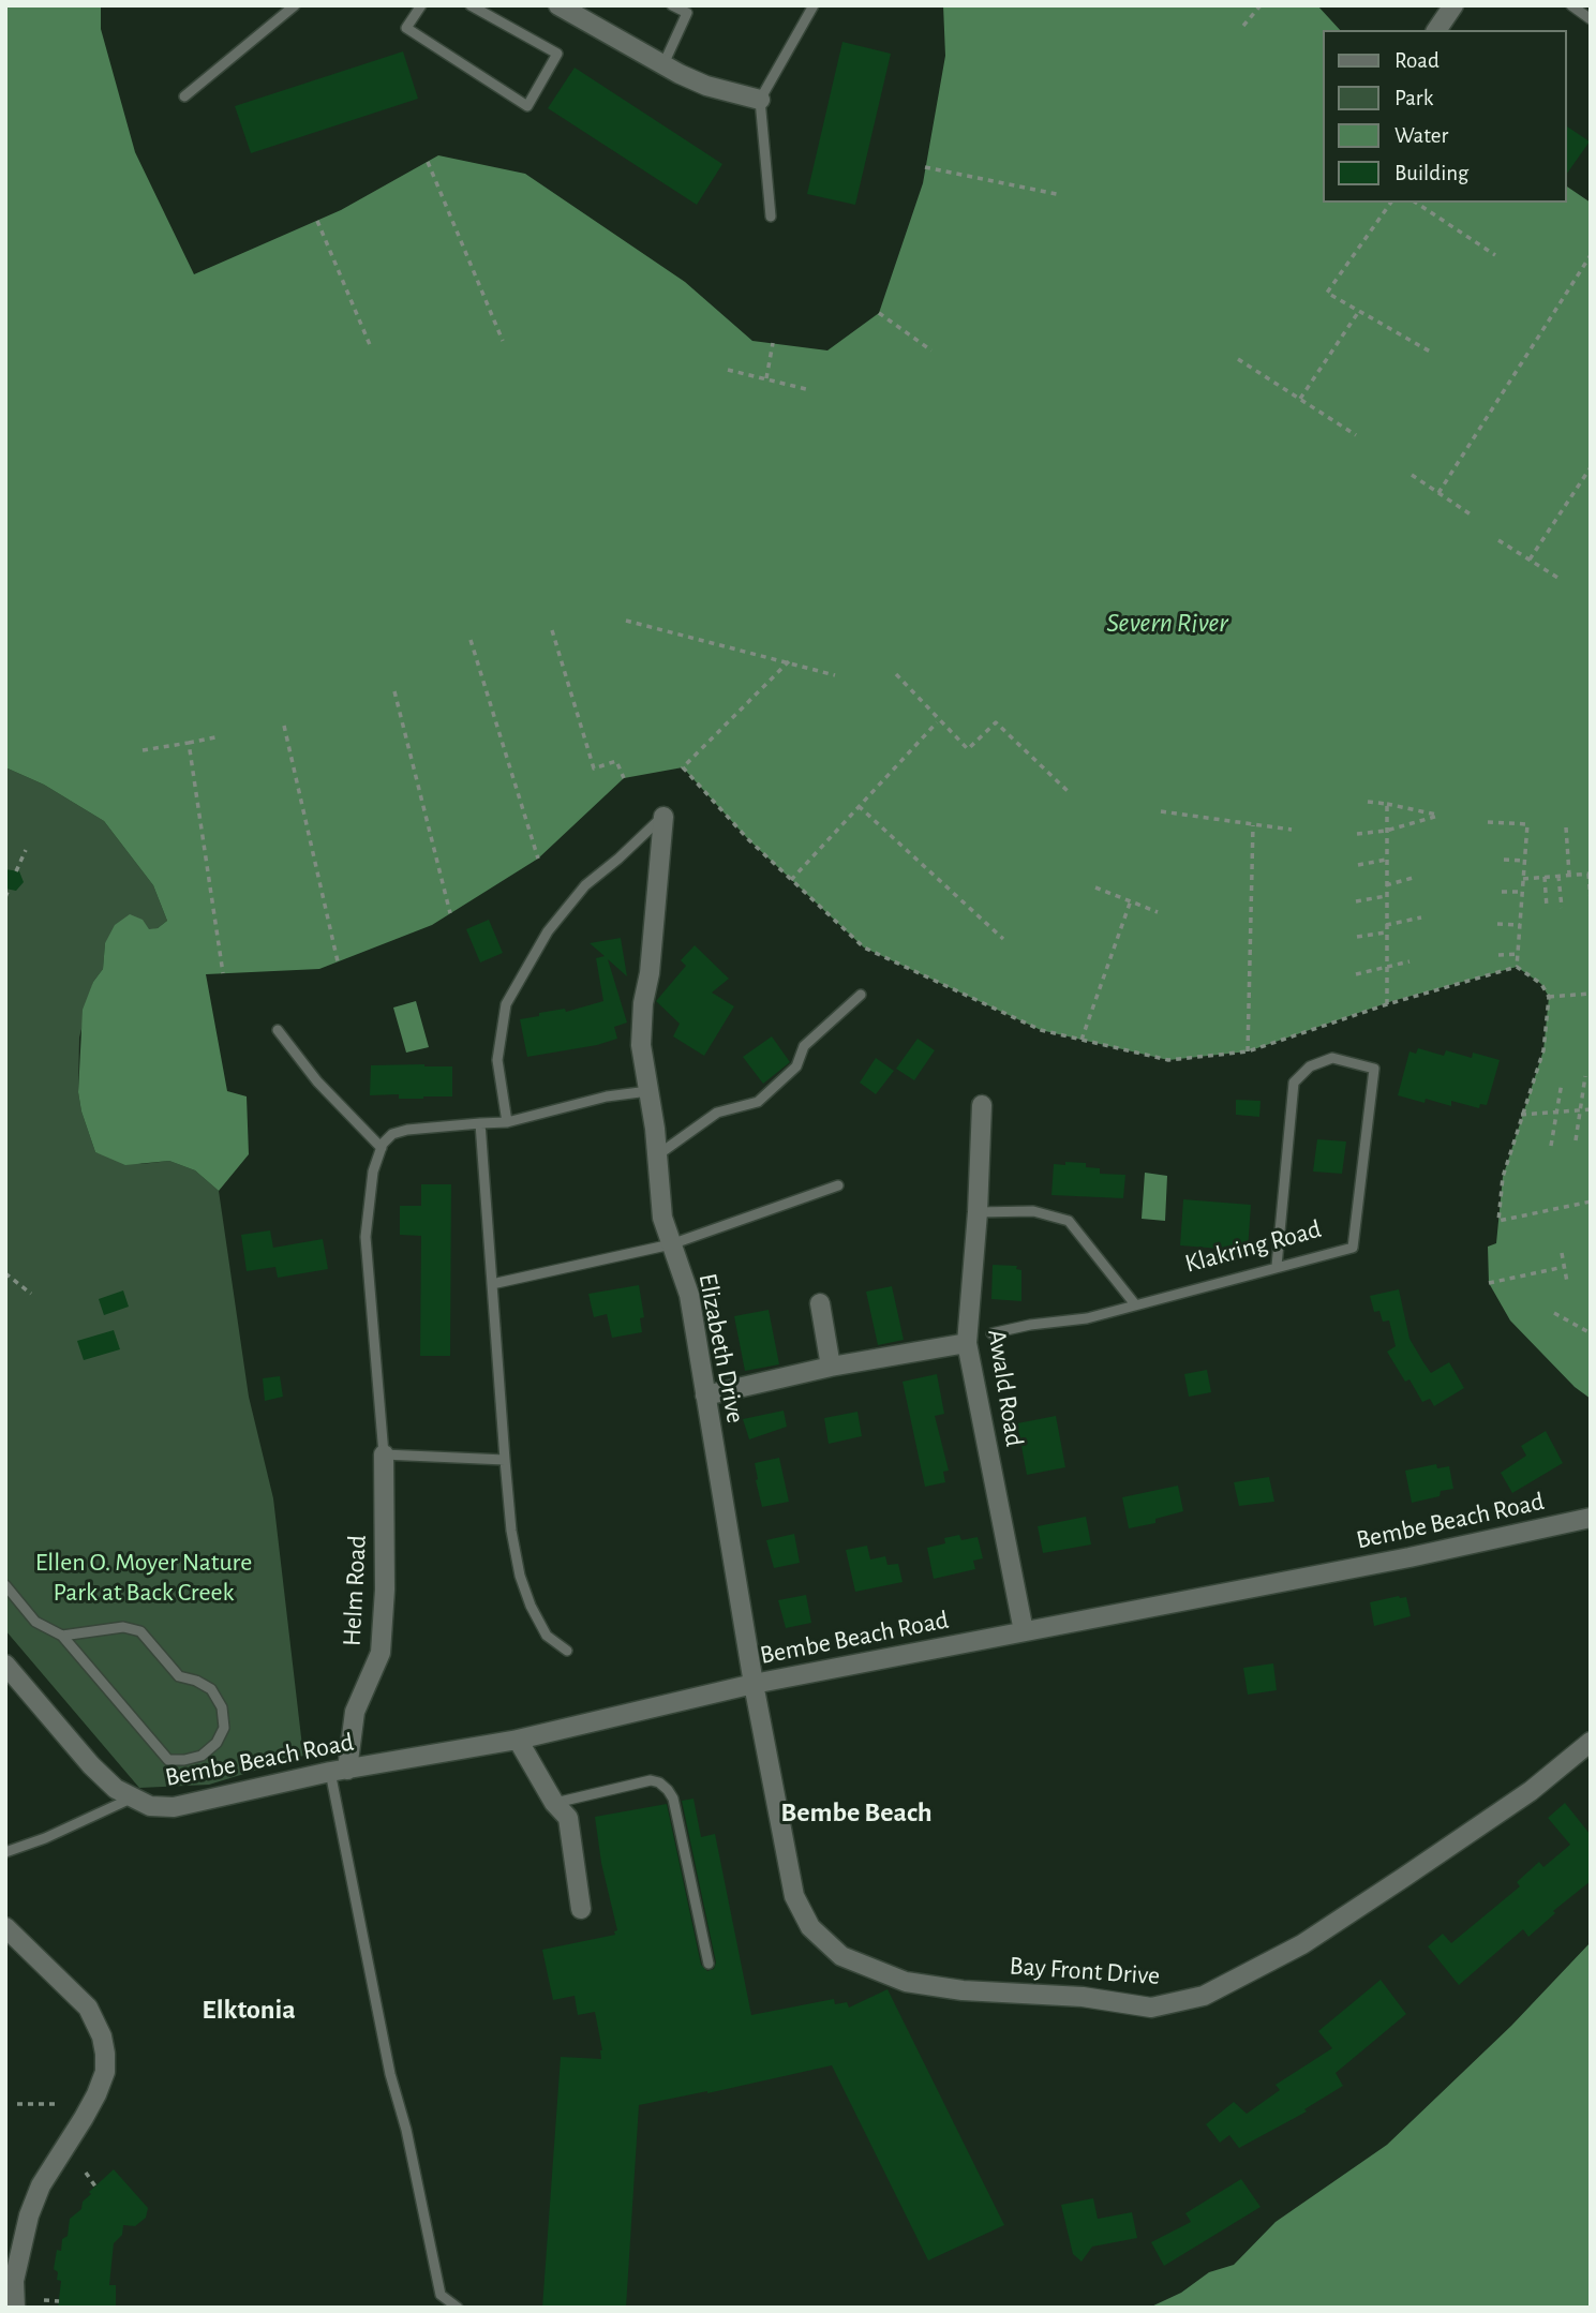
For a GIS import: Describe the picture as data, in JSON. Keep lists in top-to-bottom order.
{
  "streets": {
    "street": [
      "Elizabeth Drive",
      "Awald Road",
      "Bembe Beach Road",
      "Helm Road",
      "Bay Front Drive"
    ],
    "lane": ["Klakring Road"]
  },
  "crossings": [
    ["Elizabeth Drive", "Bembe Beach Road"],
    ["Elizabeth Drive", "Bay Front Drive"],
    ["Awald Road", "Bembe Beach Road"],
    ["Bembe Beach Road", "Helm Road"],
    ["Bembe Beach Road", "Bay Front Drive"]
  ],
  "districts": ["Bembe Beach", "Elktonia"],
  "water": ["Severn River"],
  "parks": ["Ellen O. Moyer Nature Park at Back Creek"],
  "legend": [
    "Road",
    "Park",
    "Water",
    "Building"
  ]
}
